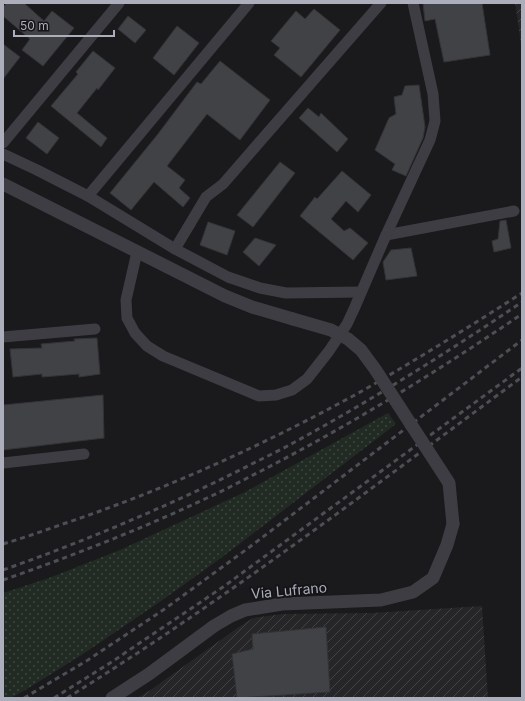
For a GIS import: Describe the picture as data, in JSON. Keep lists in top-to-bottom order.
{
  "streets": {
    "street": ["Via Lufrano"]
  },
  "scale_bar": "50 m"
}
